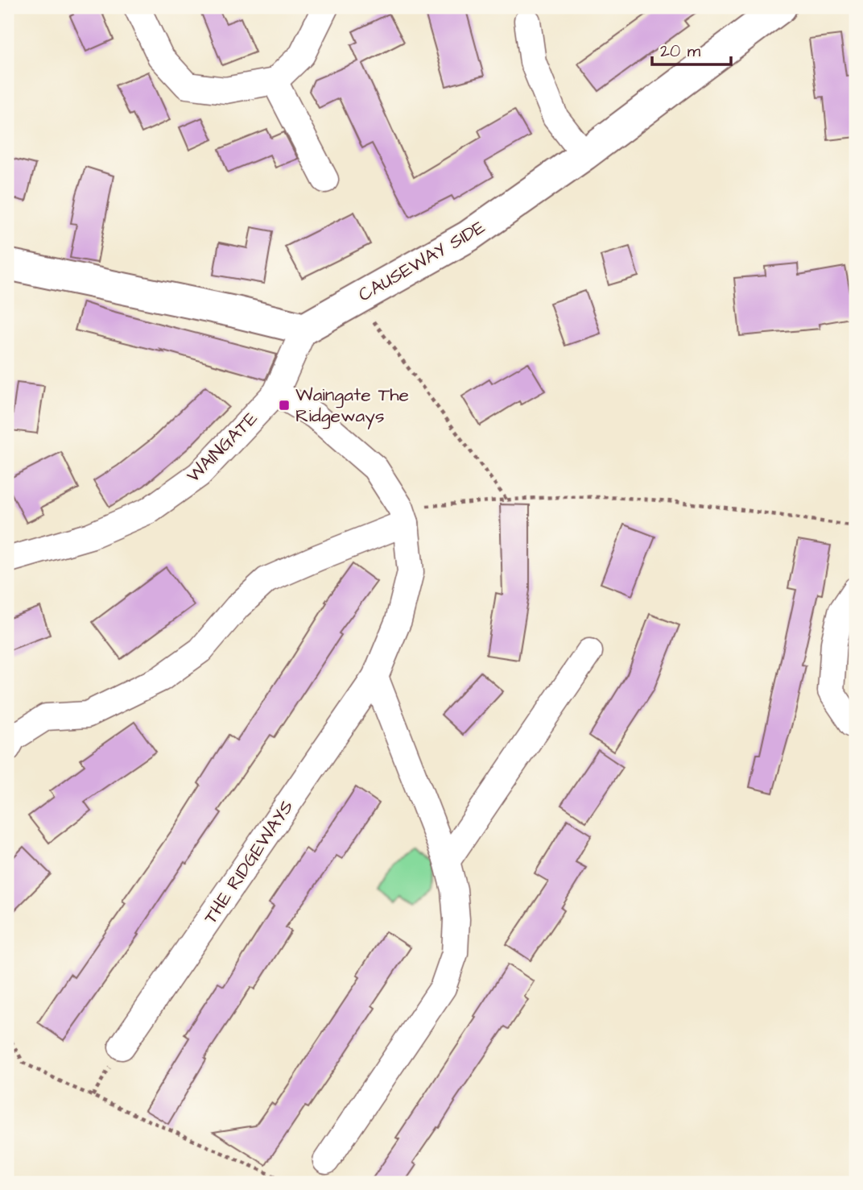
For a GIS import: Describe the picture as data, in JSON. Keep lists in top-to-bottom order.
{
  "streets": {
    "street": ["CAUSEWAY SIDE", "WAINGATE", "THE RIDGEWAYS"]
  },
  "crossings": [
    ["CAUSEWAY SIDE", "WAINGATE"],
    ["WAINGATE", "THE RIDGEWAYS"]
  ],
  "places": {
    "transit": ["Waingate The Ridgeways"]
  },
  "scale_bar": "20 m"
}
